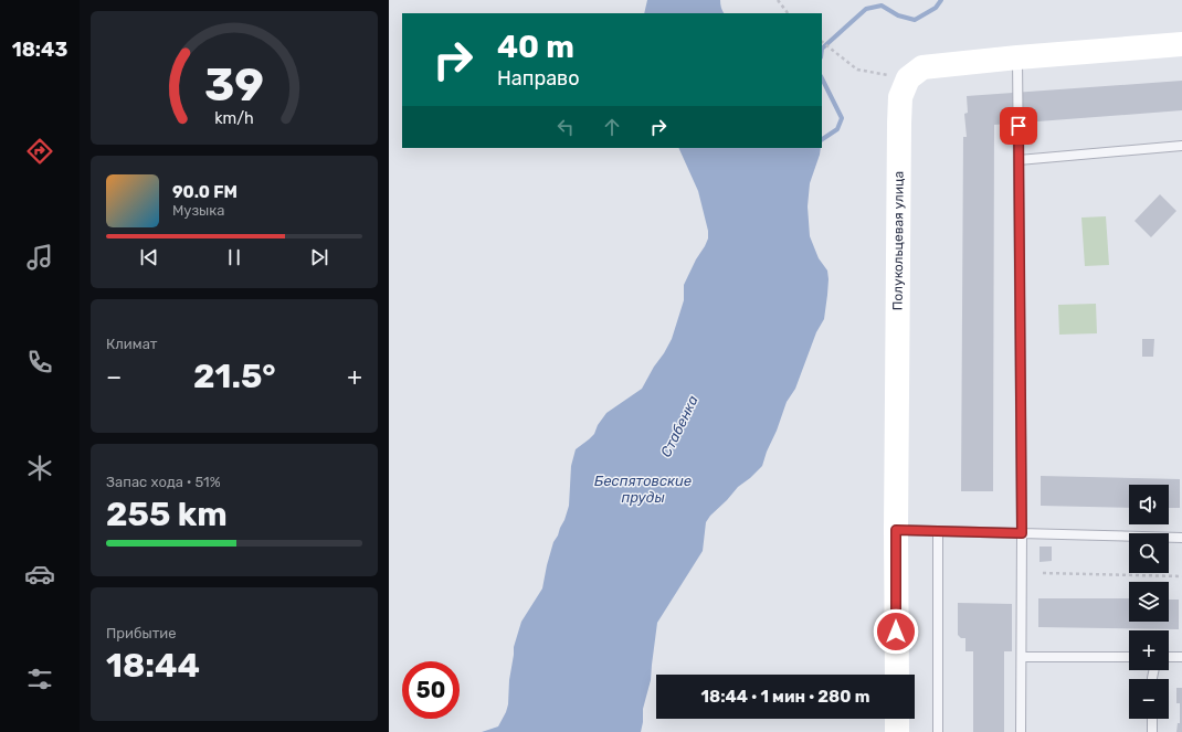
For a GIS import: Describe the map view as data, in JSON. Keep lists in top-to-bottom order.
{
  "streets": {
    "main road": ["Полукольцевая улица"]
  },
  "water": ["Стабенка", "Беспятовские пруды"],
  "page": {
    "tabs": "18:43",
    "turn": ["40 m", "Направо"],
    "song": ["90.0 FM", "Музыка"],
    "tile": [
      "Климат",
      ["Запас хода · 51%", "255 km"],
      ["Прибытие", "18:44"]
    ],
    "heat": ["−", "21.5°", "+"],
    "map_buttons": ["+", "−"],
    "limit": "50",
    "trip": "18:44 · 1 мин · 280 m",
    "gauge": ["39", "km/h"]
  }
}
